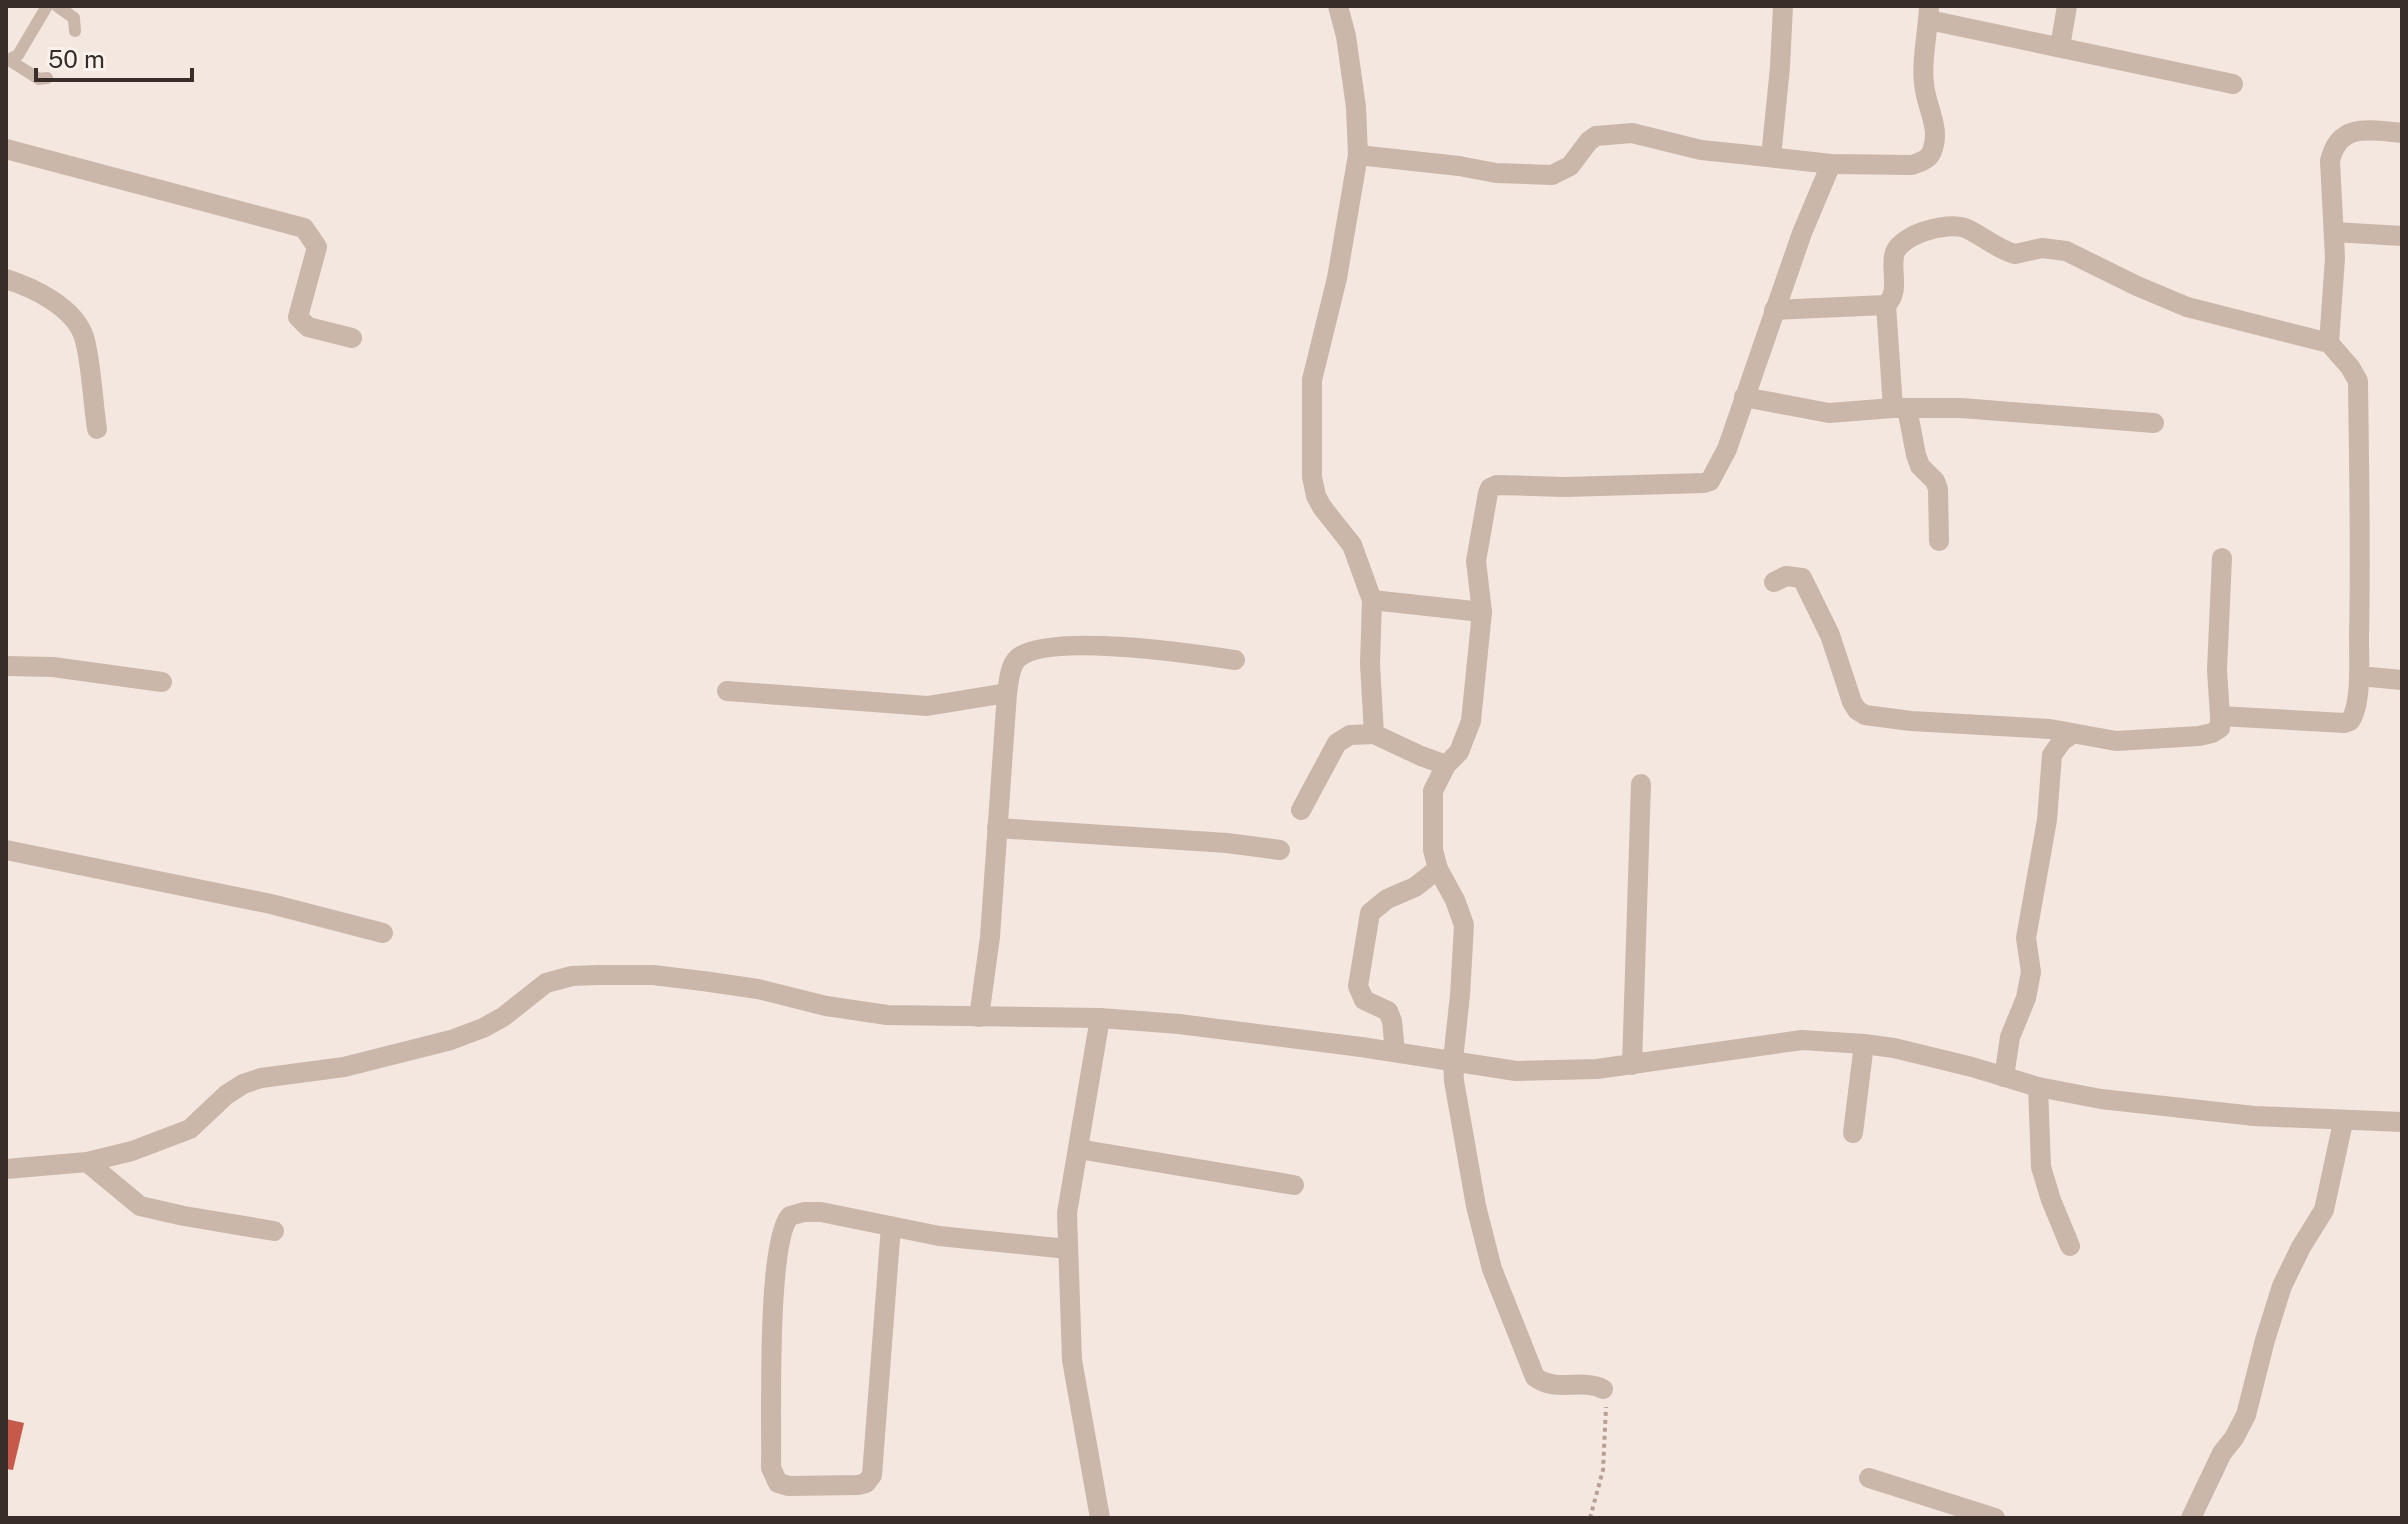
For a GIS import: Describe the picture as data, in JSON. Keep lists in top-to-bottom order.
{
  "scale_bar": "50 m"
}
